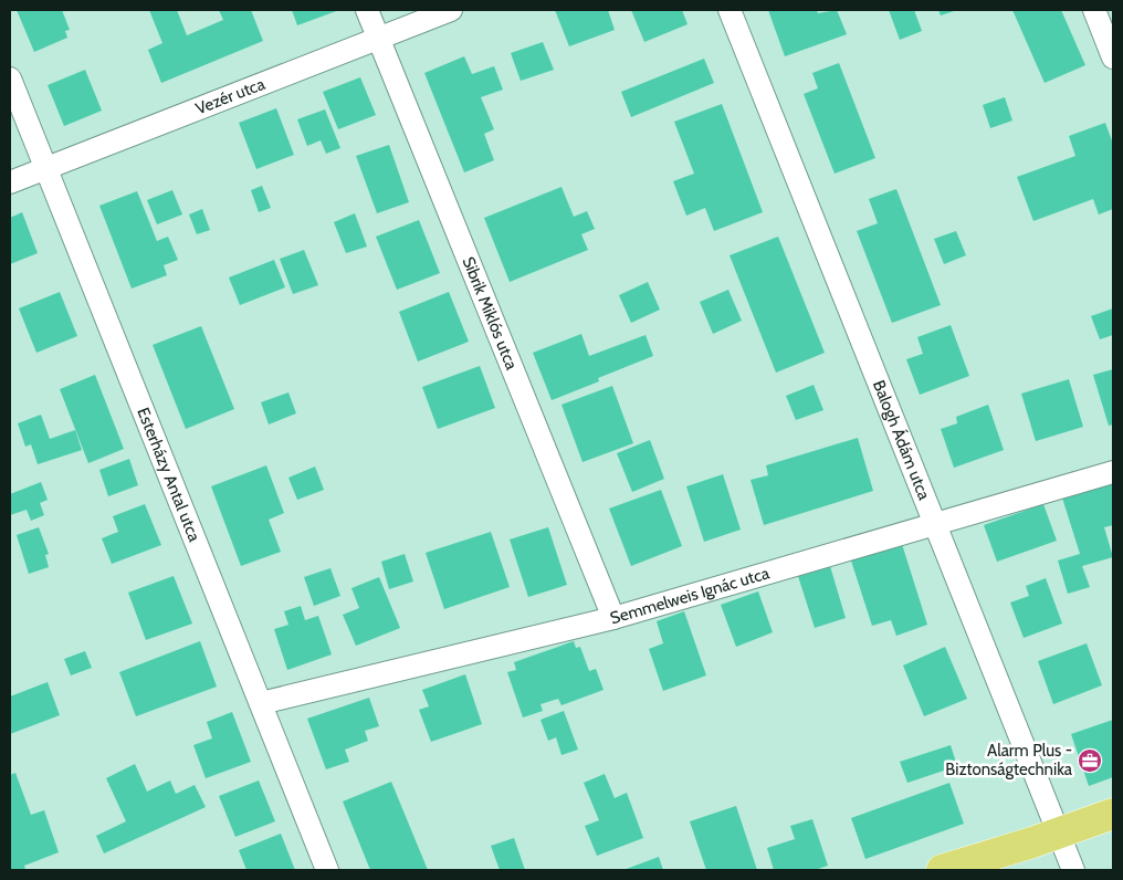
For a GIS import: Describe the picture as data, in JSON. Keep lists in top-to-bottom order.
{
  "streets": {
    "street": [
      "Vezér utca",
      "Sibrik Miklós utca",
      "Balogh Ádám utca",
      "Esterházy Antal utca",
      "Semmelweis Ignác utca"
    ]
  },
  "crossings": [
    ["Vezér utca", "Sibrik Miklós utca"],
    ["Vezér utca", "Esterházy Antal utca"],
    ["Sibrik Miklós utca", "Semmelweis Ignác utca"],
    ["Balogh Ádám utca", "Semmelweis Ignác utca"],
    ["Esterházy Antal utca", "Semmelweis Ignác utca"]
  ],
  "places": {
    "office": ["Alarm Plus - Biztonságtechnika"]
  }
}
